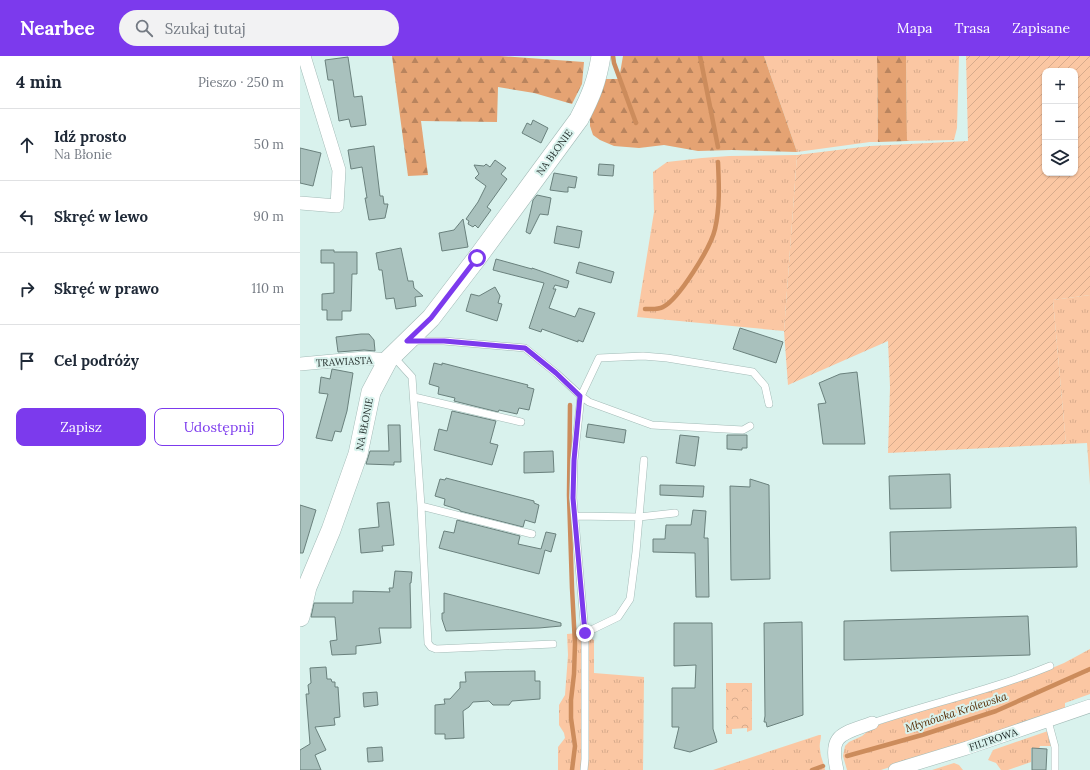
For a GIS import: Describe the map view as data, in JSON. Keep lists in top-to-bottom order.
{
  "streets": {
    "street": ["NA BŁONIE", "TRAWIASTA", "FILTROWA"]
  },
  "crossings": [
    ["NA BŁONIE", "TRAWIASTA"]
  ],
  "water": ["Młynówka Królewska"],
  "page": {
    "header": "Nearbee",
    "search": "Szukaj tutaj",
    "nav": ["Mapa", "Trasa", "Zapisane"],
    "heading": ["4 min", "Pieszo · 250 m"],
    "map_buttons": ["+", "−"],
    "list": [
      ["Idź prosto", "Na Błonie", "50 m"],
      ["Skręć w lewo", "90 m"],
      ["Skręć w prawo", "110 m"],
      "Cel podróży"
    ],
    "buttons": ["Zapisz", "Udostępnij"]
  }
}
